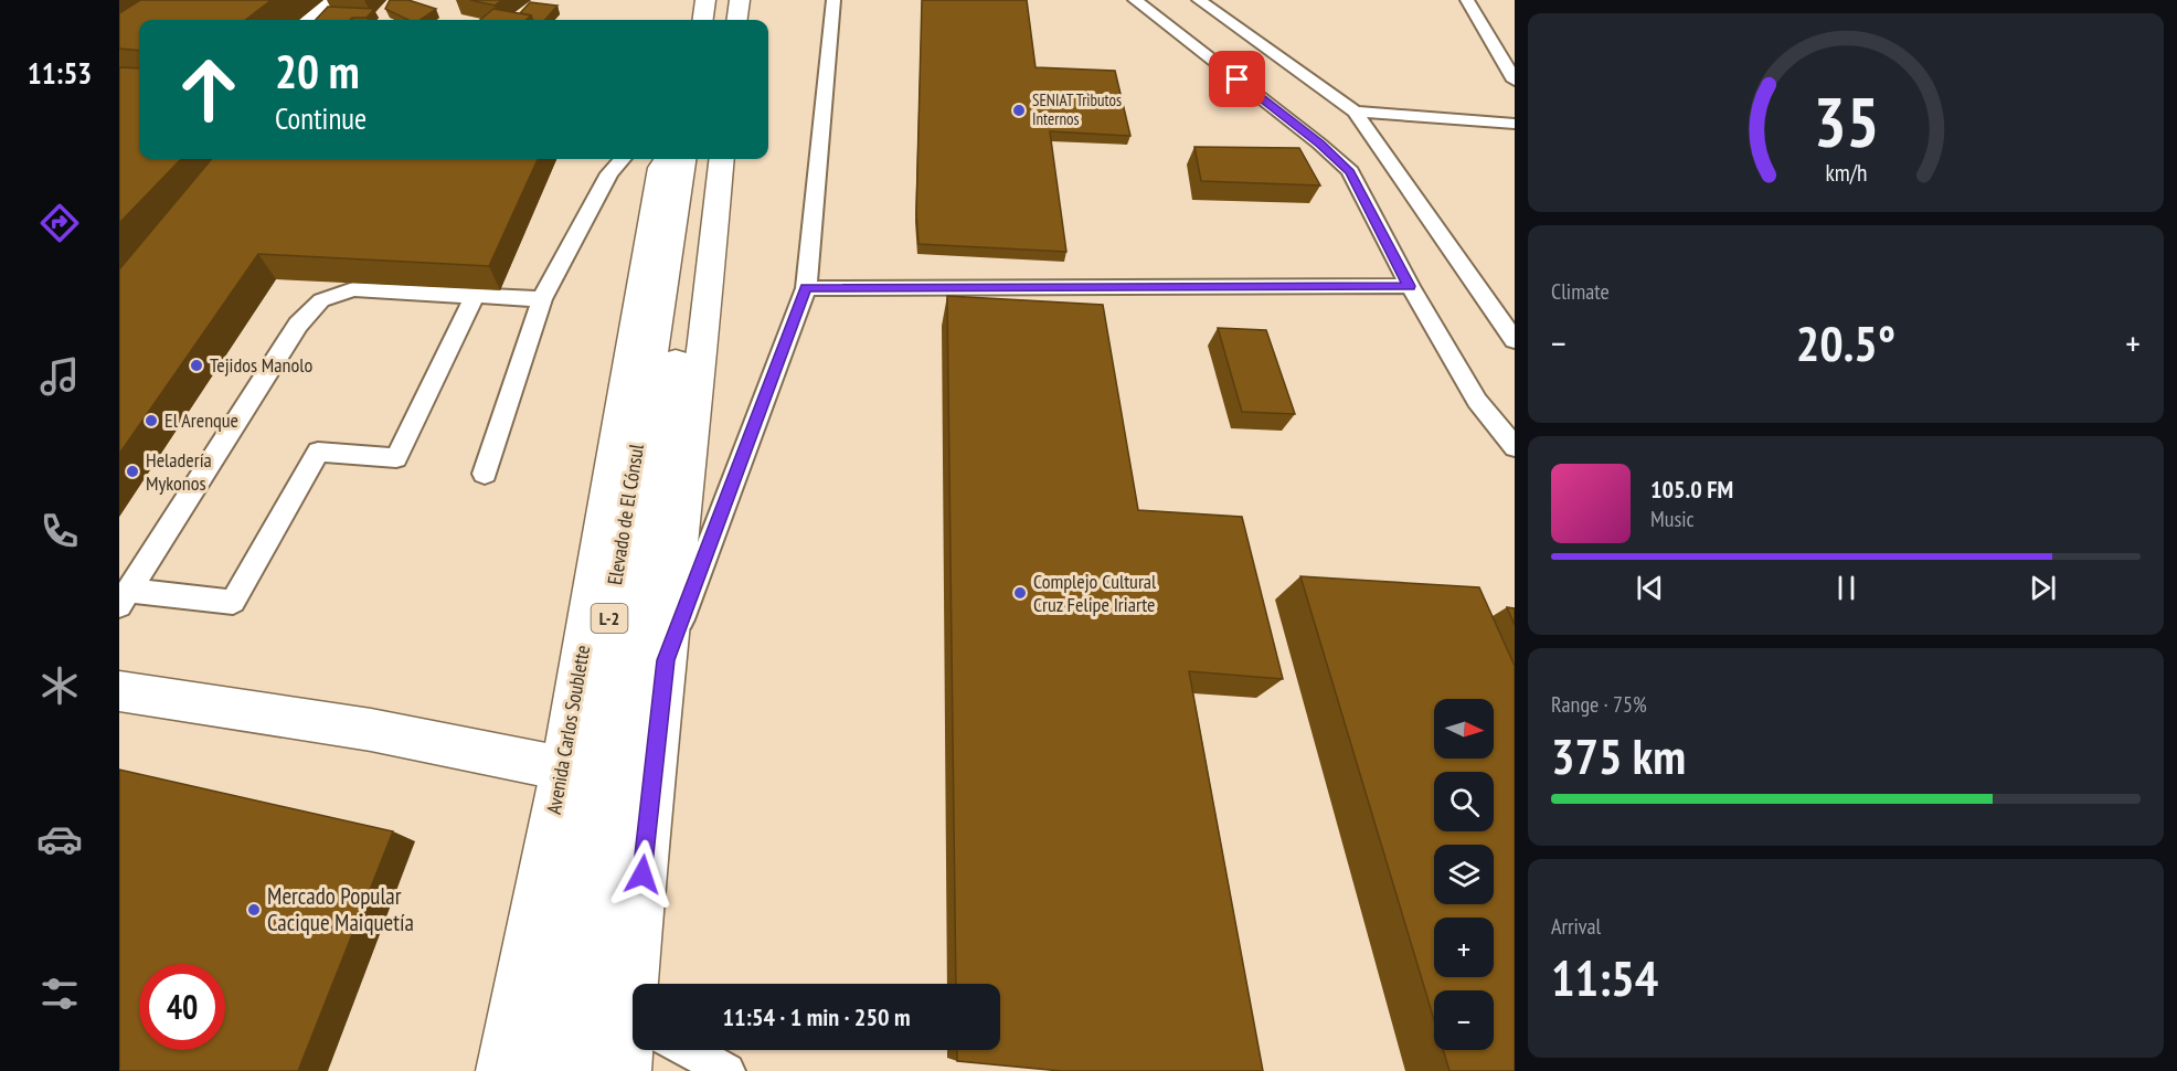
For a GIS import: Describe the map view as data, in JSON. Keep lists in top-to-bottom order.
{
  "streets": {
    "street": ["Elevado de El Cónsul", "L-2", "Avenida Carlos Soublette"]
  },
  "places": [
    "SENIAT Tributos Internos",
    "Tejidos Manolo",
    "El Arenque",
    "Heladería Mykonos",
    "Complejo Cultural Cruz Felipe Iriarte",
    "Mercado Popular Cacique Maiquetía"
  ],
  "north": "right",
  "page": {
    "tabs": "11:53",
    "turn": ["20 m", "Continue"],
    "tile": [
      "Climate",
      ["Range · 75%", "375 km"],
      ["Arrival", "11:54"]
    ],
    "heat": ["−", "20.5°", "+"],
    "song": ["105.0 FM", "Music"],
    "map_buttons": ["+", "−"],
    "limit": "40",
    "trip": "11:54 · 1 min · 250 m",
    "gauge": ["35", "km/h"]
  }
}
